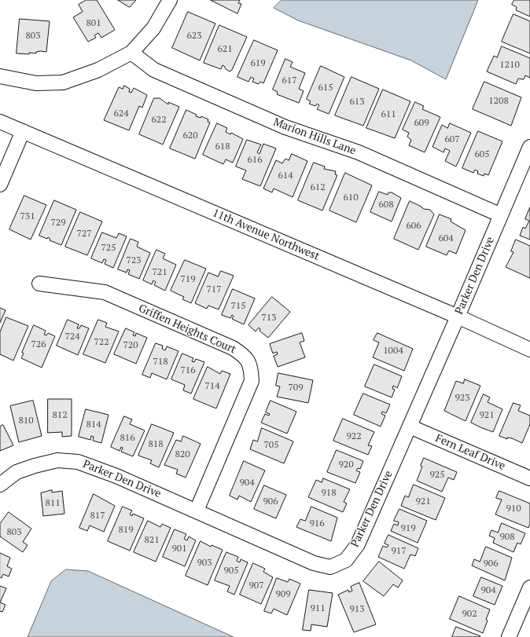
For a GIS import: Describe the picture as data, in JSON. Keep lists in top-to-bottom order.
{
  "streets": {
    "street": [
      "Marion Hills Lane",
      "11th Avenue Northwest",
      "Parker Den Drive",
      "Griffen Heights Court",
      "Fern Leaf Drive"
    ]
  },
  "crossings": [
    ["Marion Hills Lane", "Parker Den Drive"],
    ["11th Avenue Northwest", "Parker Den Drive"],
    ["Parker Den Drive", "Griffen Heights Court"],
    ["Parker Den Drive", "Fern Leaf Drive"]
  ],
  "house_numbers": [
    "801",
    "803",
    "623",
    "621",
    "619",
    "1210",
    "617",
    "615",
    "1208",
    "613",
    "624",
    "611",
    "622",
    "609",
    "620",
    "607",
    "618",
    "605",
    "616",
    "614",
    "612",
    "610",
    "608",
    "731",
    "729",
    "606",
    "727",
    "604",
    "725",
    "723",
    "721",
    "719",
    "717",
    "715",
    "713",
    "724",
    "722",
    "726",
    "720",
    "1004",
    "718",
    "716",
    "714",
    "709",
    "923",
    "812",
    "921",
    "810",
    "814",
    "922",
    "816",
    "818",
    "705",
    "820",
    "920",
    "925",
    "904",
    "918",
    "906",
    "921",
    "811",
    "910",
    "817",
    "916",
    "919",
    "819",
    "803",
    "908",
    "821",
    "901",
    "917",
    "903",
    "906",
    "905",
    "907",
    "904",
    "909",
    "911",
    "913",
    "902"
  ]
}
